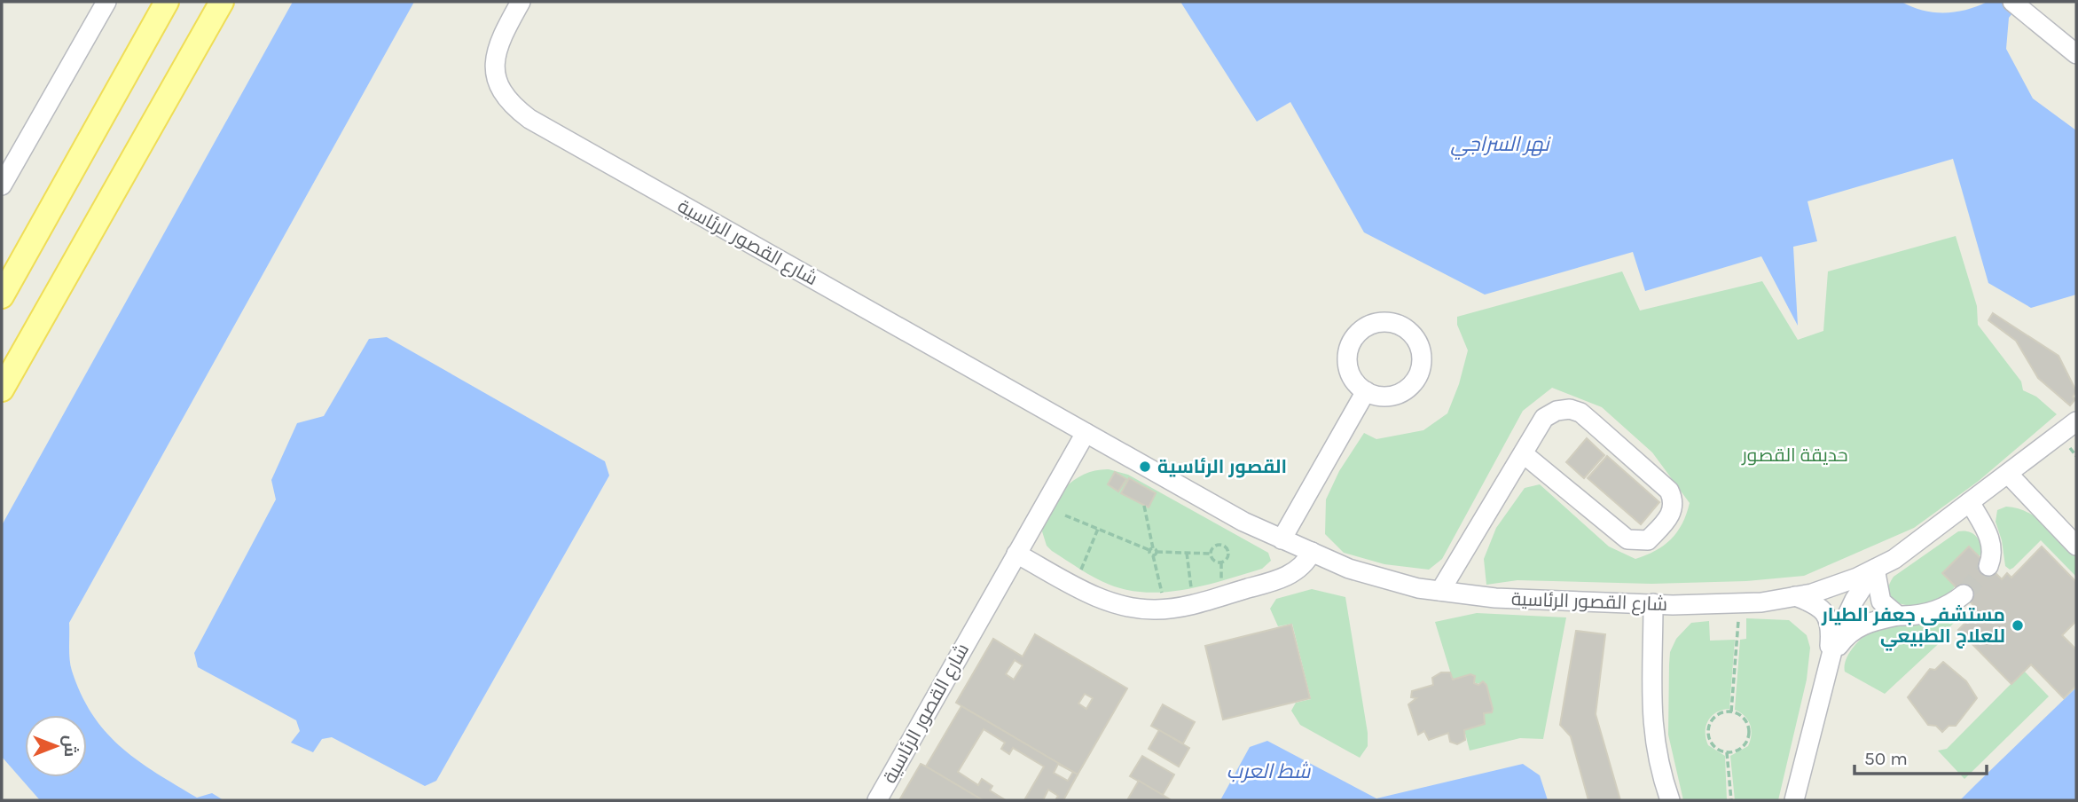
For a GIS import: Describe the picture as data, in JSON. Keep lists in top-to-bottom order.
{
  "streets": {
    "street": ["شارع القصور الرئاسية"]
  },
  "water": ["نهر السراجي", "شط العرب"],
  "parks": ["حديقة القصور"],
  "places": ["القصور الرئاسية", "مستشفى جعفر الطيار للعلاج الطبيعي"],
  "scale_bar": "50 m",
  "north": "right"
}
